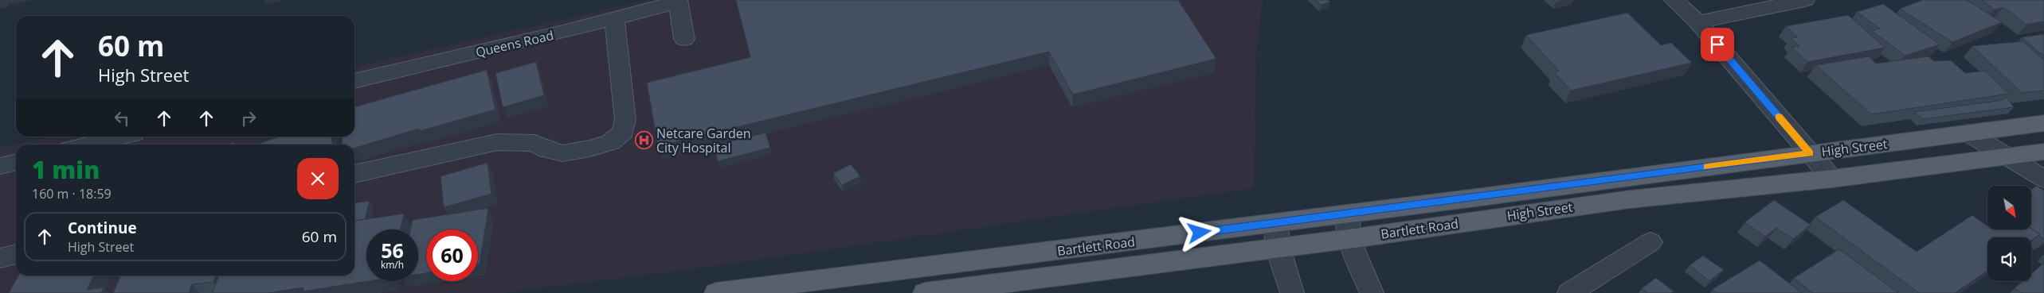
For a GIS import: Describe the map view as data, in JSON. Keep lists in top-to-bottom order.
{
  "streets": {
    "main road": ["High Street", "Bartlett Road"],
    "street": ["Queens Road"]
  },
  "crossings": [
    ["High Street", "Bartlett Road"]
  ],
  "places": {
    "hospital": ["Netcare Garden City Hospital"]
  },
  "north": "bottom right",
  "page": {
    "turn": ["60 m", "High Street"],
    "heading": ["1 min", "160 m · 18:59"],
    "list": [
      {
        "name": "Continue",
        "note": "High Street",
        "value": "60 m"
      }
    ],
    "speed": "56 km/h",
    "limit": "60"
  }
}
